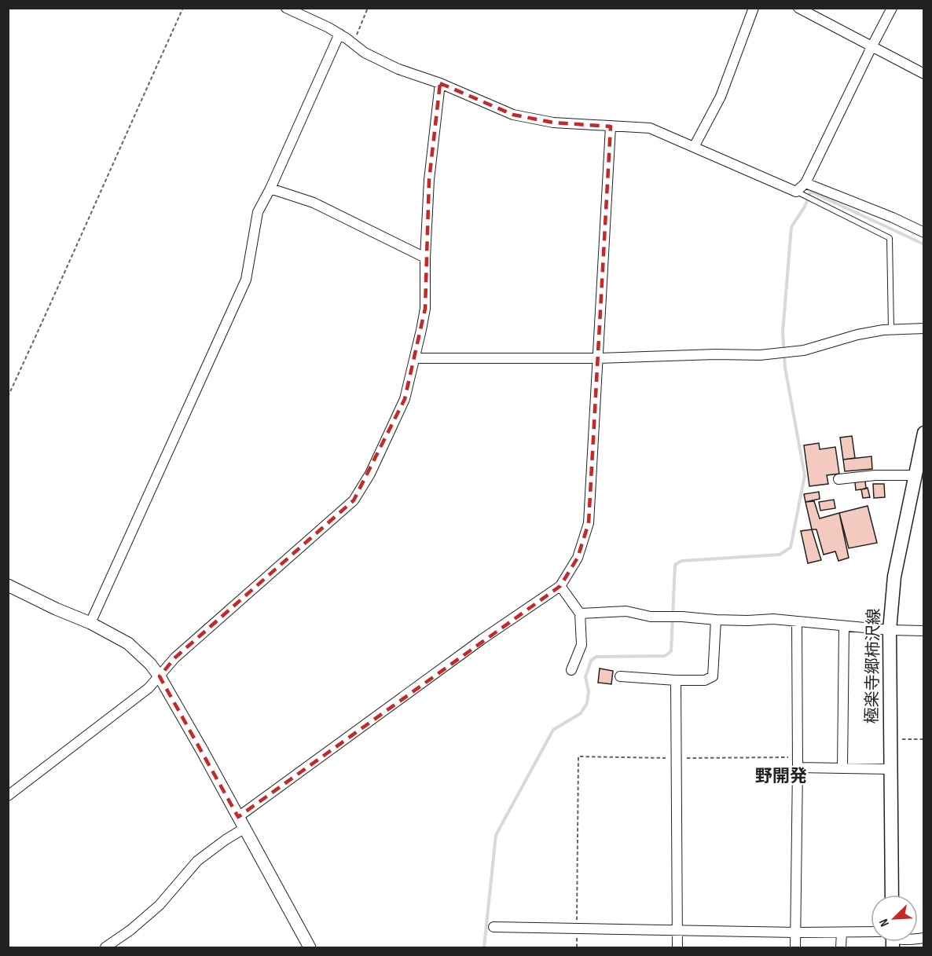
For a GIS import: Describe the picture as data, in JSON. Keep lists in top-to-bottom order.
{
  "streets": {
    "main road": ["極楽寺郷柿沢線"]
  },
  "districts": ["野開発"],
  "north": "bottom left"
}
